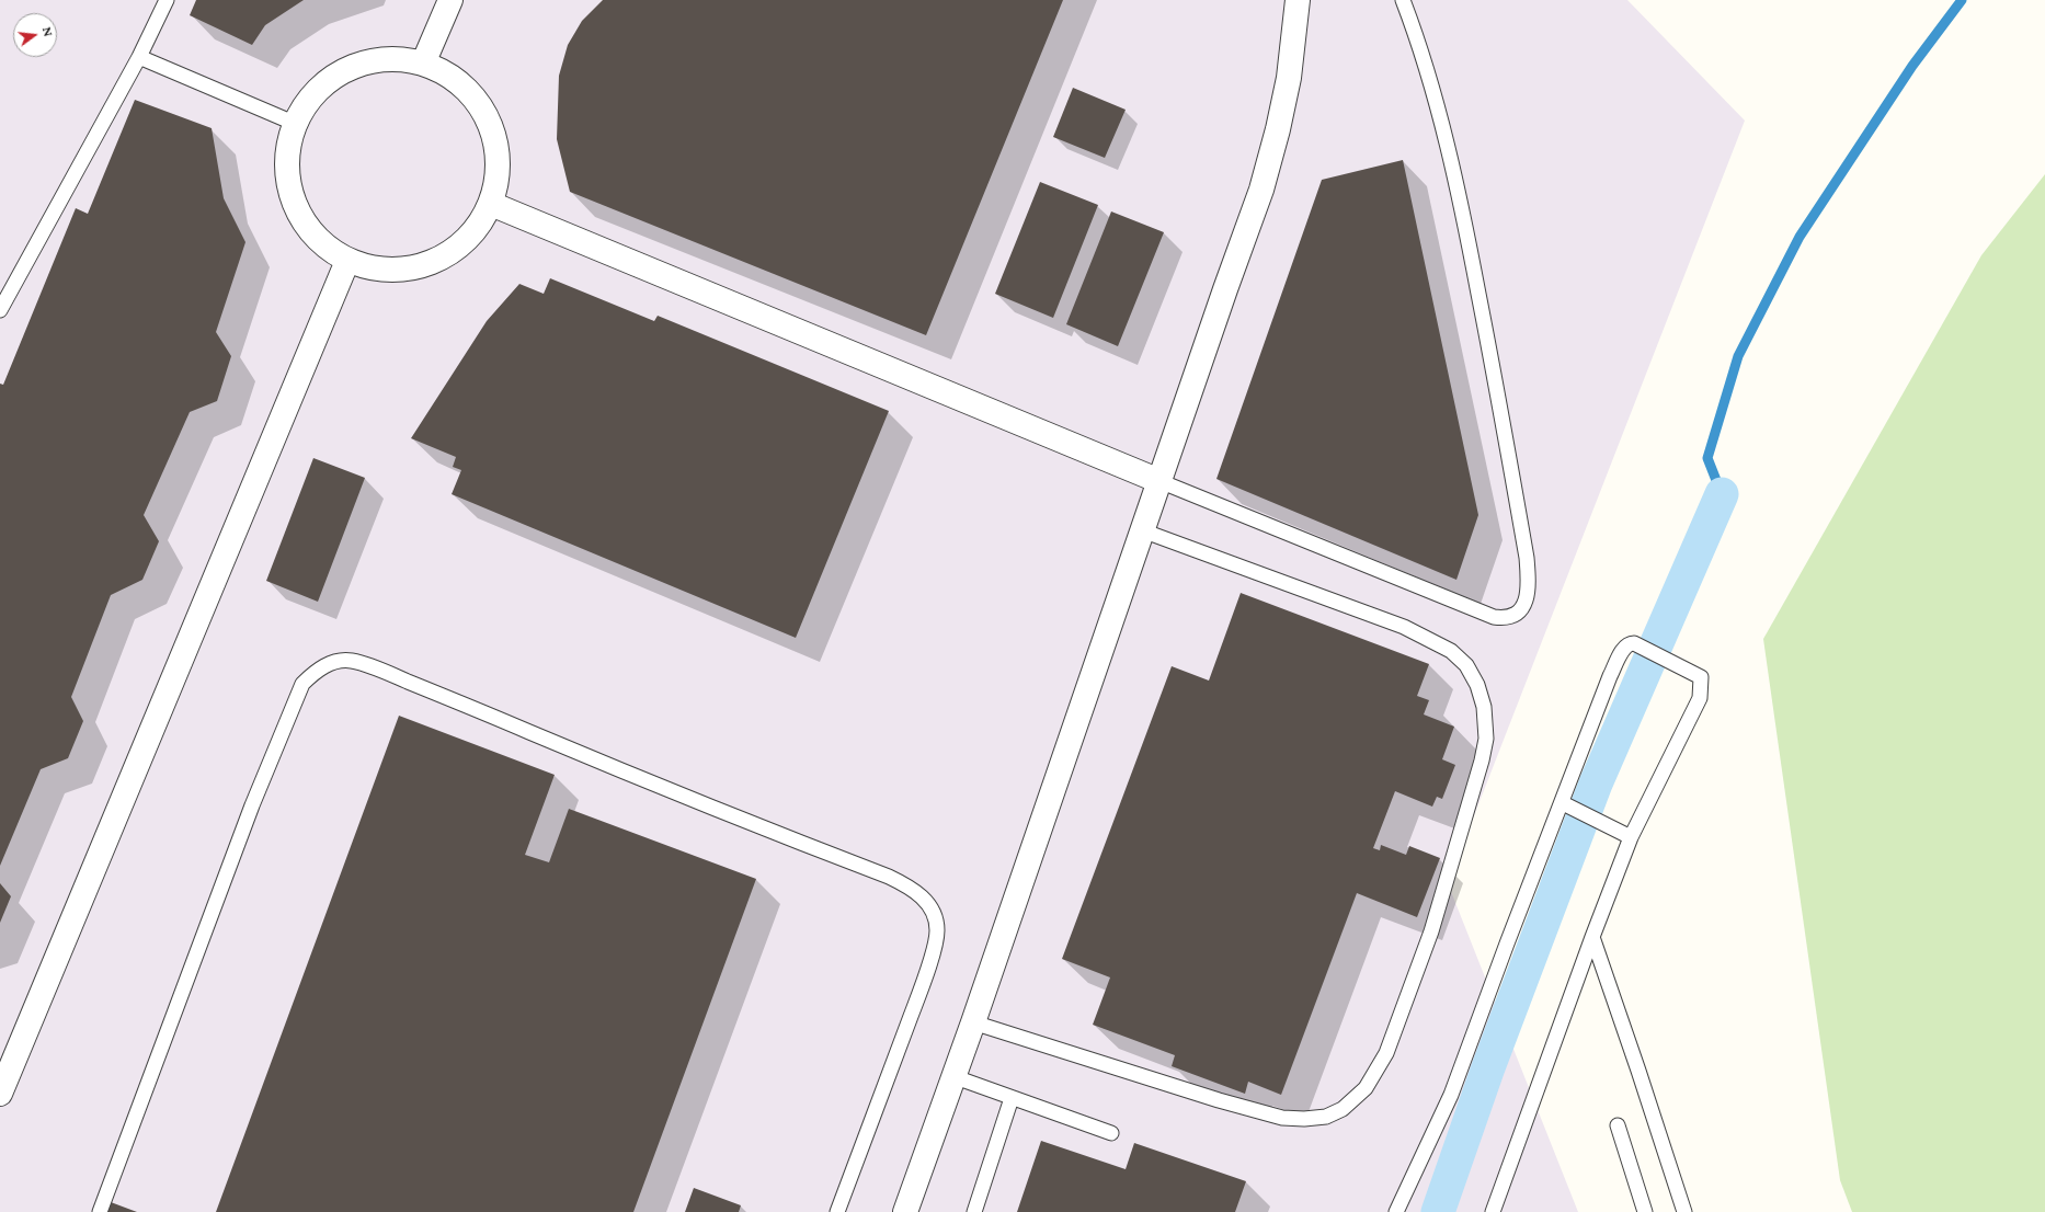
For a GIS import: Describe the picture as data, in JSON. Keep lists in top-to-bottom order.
{
  "north": "right"
}
